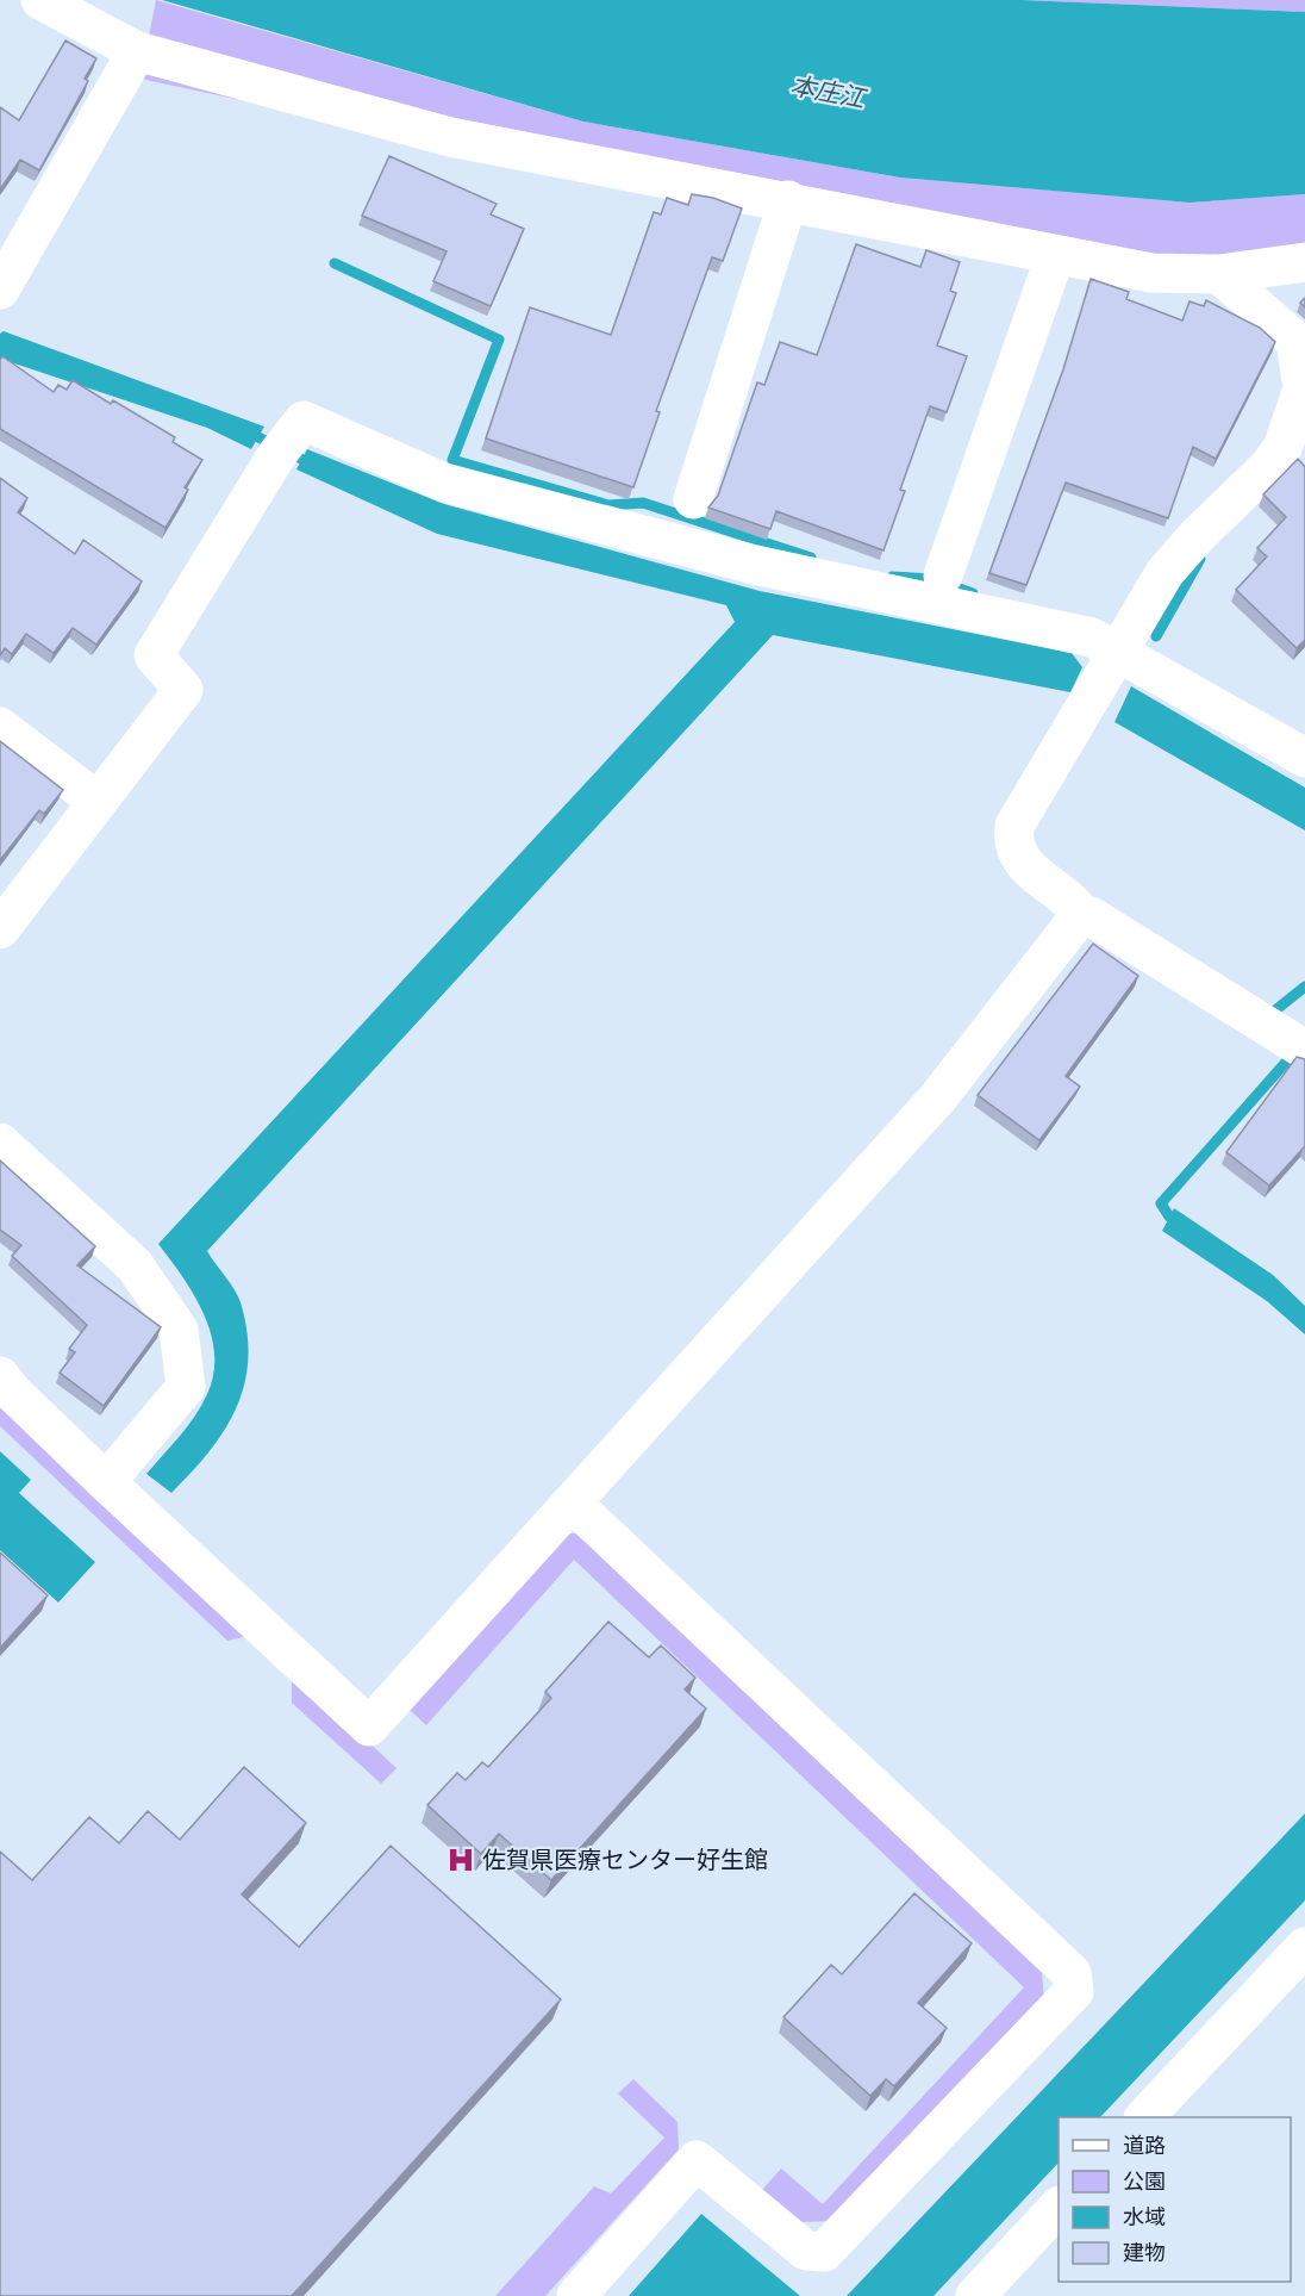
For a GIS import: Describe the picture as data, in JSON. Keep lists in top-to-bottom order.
{
  "water": ["本庄江"],
  "places": {
    "hospital": ["佐賀県医療センター好生館"]
  },
  "legend": [
    "道路",
    "公園",
    "水域",
    "建物"
  ]
}
